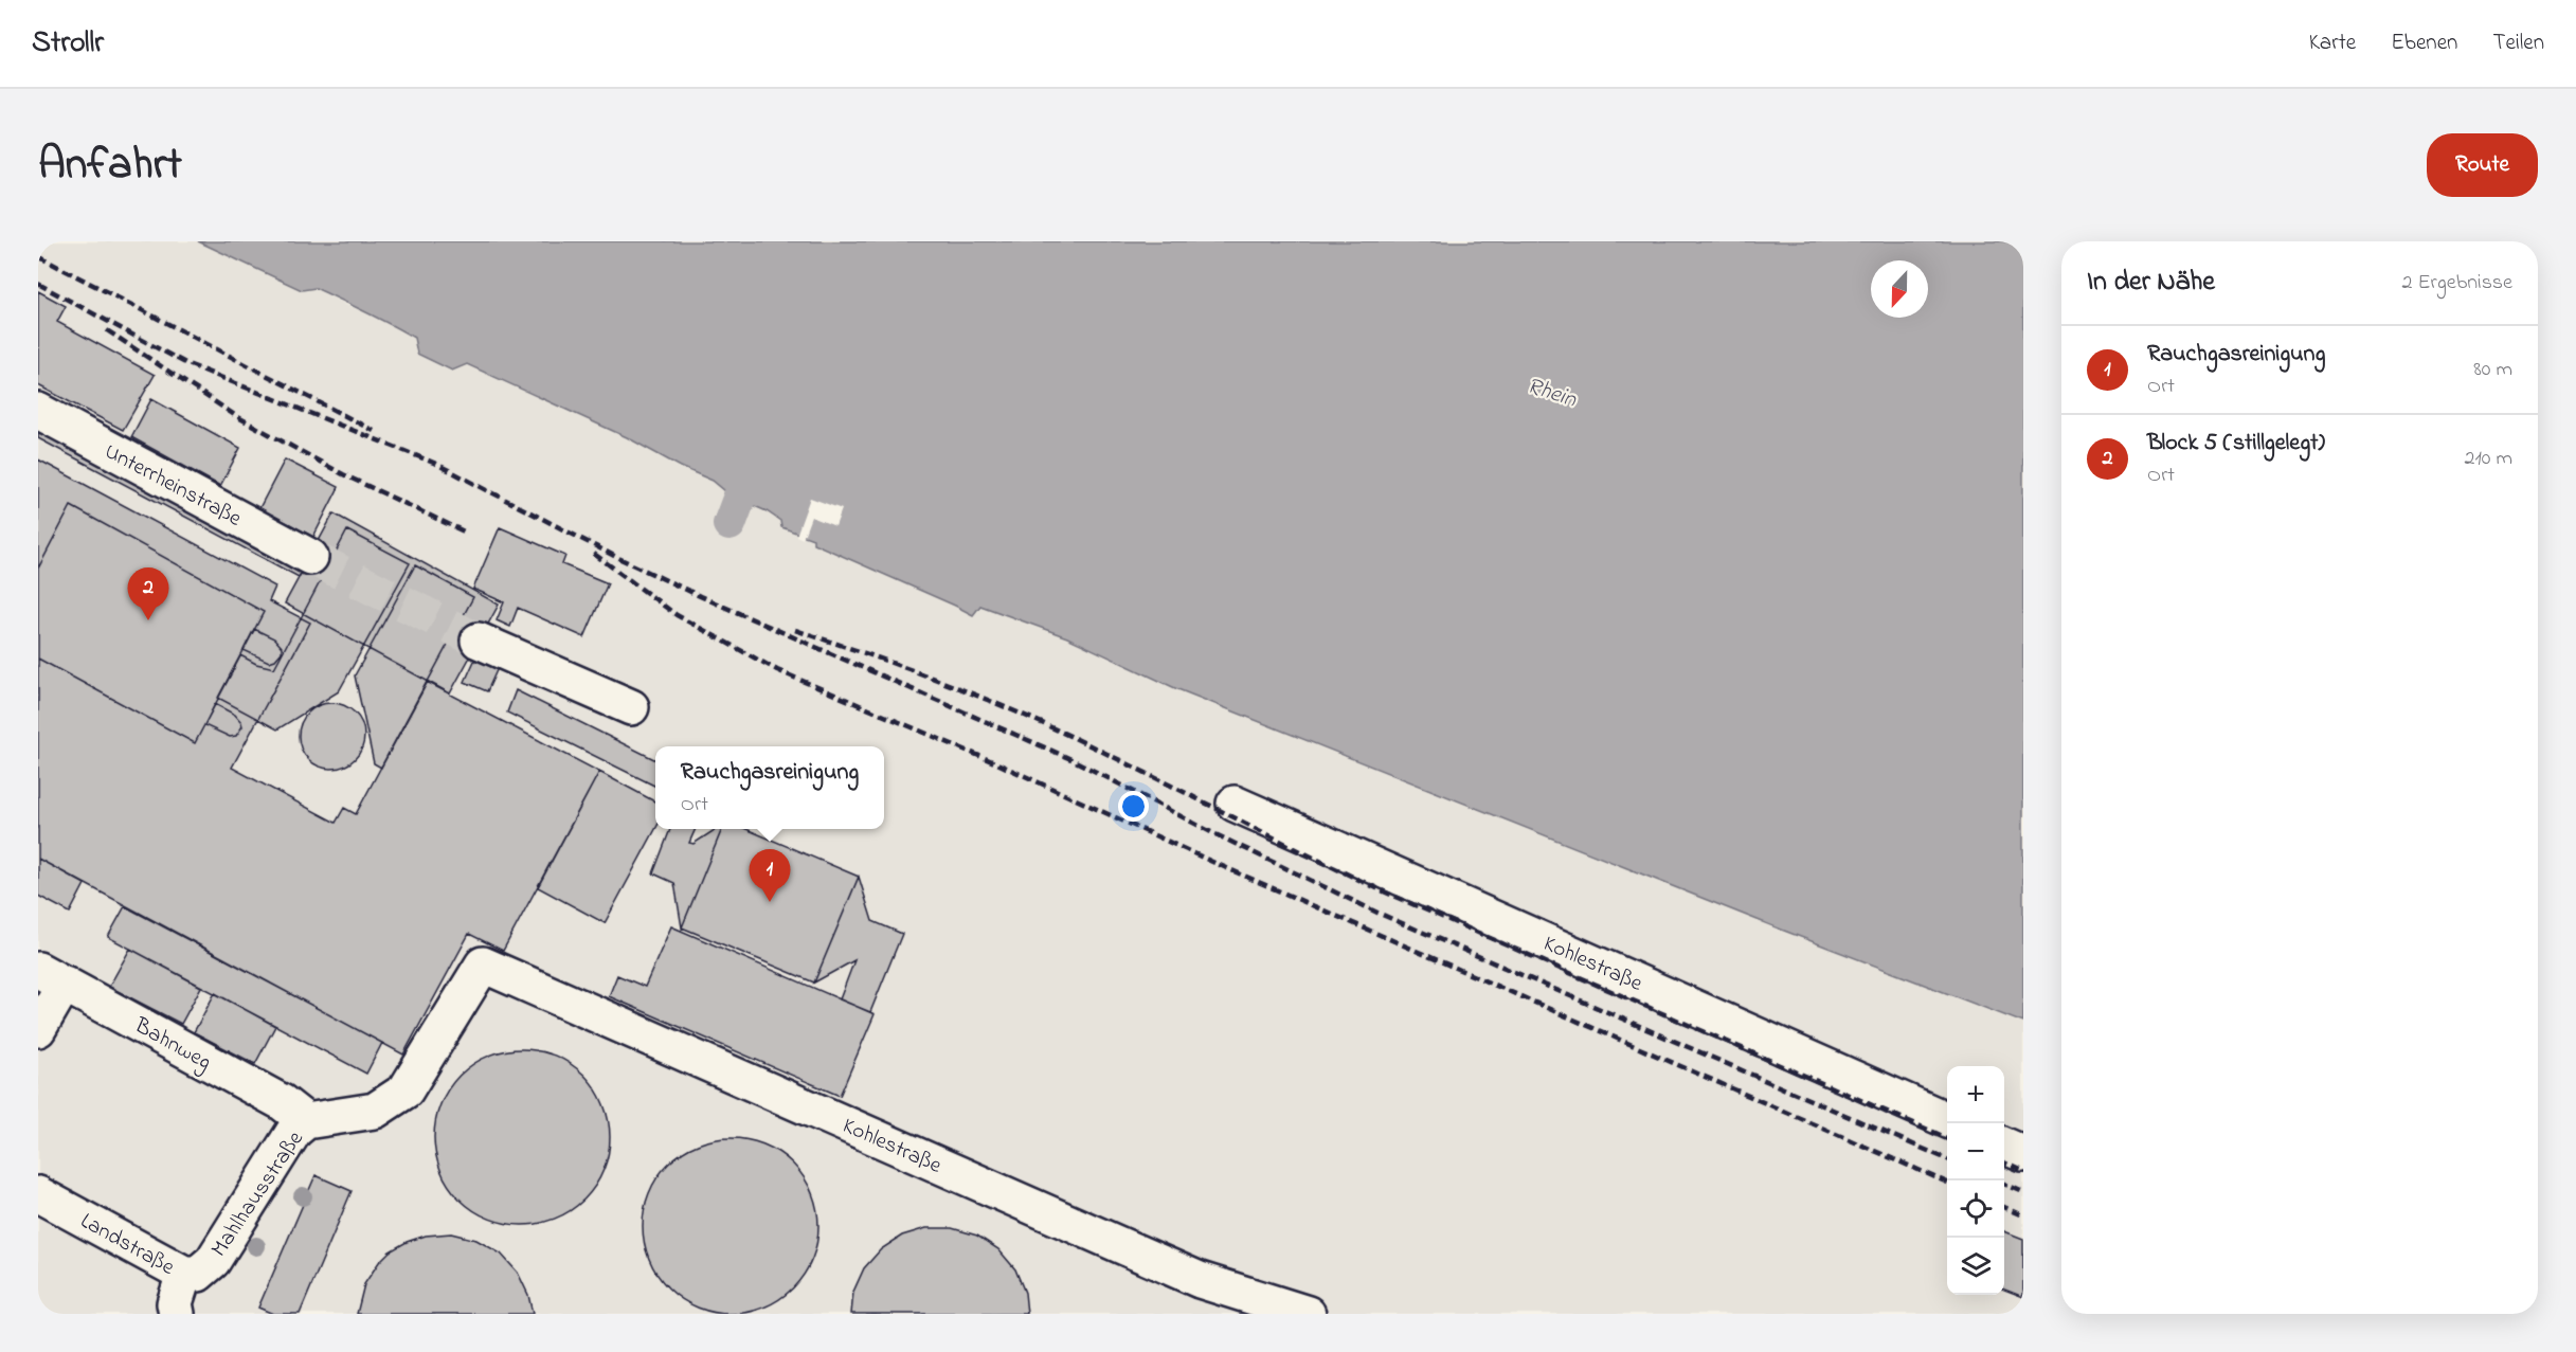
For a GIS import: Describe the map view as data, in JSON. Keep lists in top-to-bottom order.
{
  "streets": {
    "lane": [
      "Unterrheinstraße",
      "Kohlestraße",
      "Bahnweg",
      "Mahlhausstraße",
      "Landstraße"
    ]
  },
  "crossings": [
    ["Kohlestraße", "Mahlhausstraße"],
    ["Bahnweg", "Mahlhausstraße"],
    ["Mahlhausstraße", "Landstraße"]
  ],
  "water": ["Rhein"],
  "north": "bottom",
  "page": {
    "header": "Strollr",
    "nav": ["Karte", "Ebenen", "Teilen"],
    "title": "Anfahrt",
    "buttons": "Route",
    "heading": ["In der Nähe", "2 Ergebnisse"],
    "list": [
      {
        "mark": "1",
        "name": "Rauchgasreinigung",
        "note": "Ort",
        "value": "80 m"
      },
      {
        "mark": "2",
        "name": "Block 5 (stillgelegt)",
        "note": "Ort",
        "value": "210 m"
      }
    ],
    "pins": ["2", "1"],
    "popup": ["Rauchgasreinigung", "Ort"],
    "map_buttons": ["+", "−"]
  }
}
